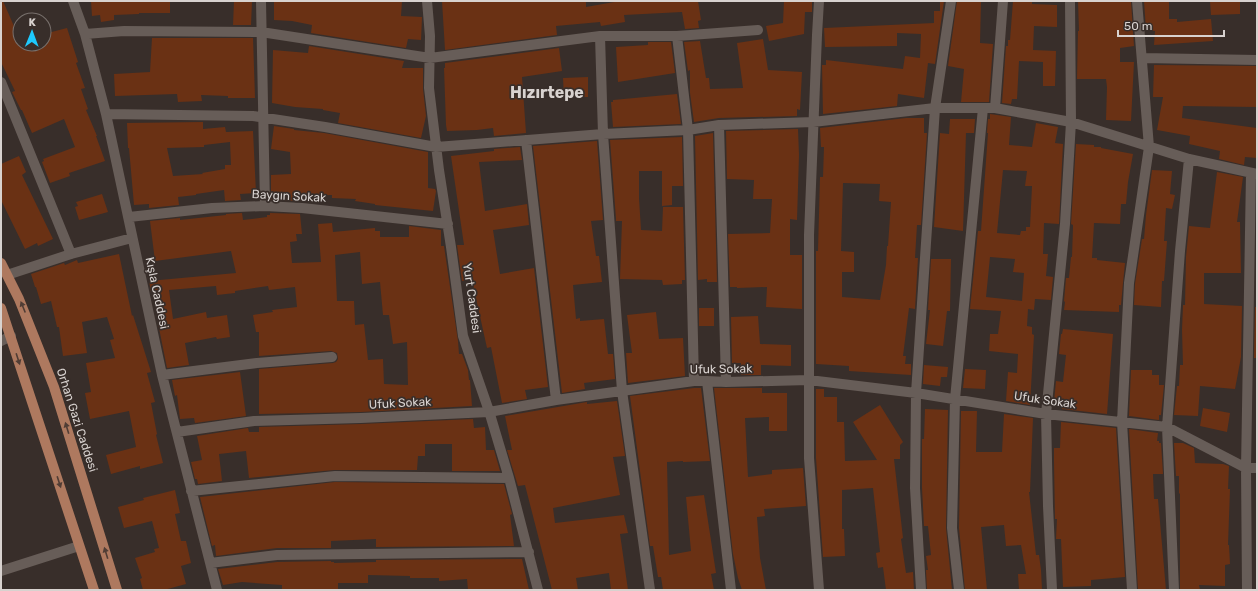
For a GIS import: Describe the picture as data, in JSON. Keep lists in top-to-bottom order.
{
  "streets": {
    "main road": ["Orhan Gazi Caddesi"],
    "street": [
      "Baygın Sokak",
      "Kışla Caddesi",
      "Yurt Caddesi",
      "Ufuk Sokak"
    ]
  },
  "crossings": [
    ["Baygın Sokak", "Kışla Caddesi"],
    ["Baygın Sokak", "Yurt Caddesi"],
    ["Kışla Caddesi", "Ufuk Sokak"],
    ["Yurt Caddesi", "Ufuk Sokak"]
  ],
  "districts": ["Hızırtepe"],
  "scale_bar": "50 m",
  "north": "top"
}
